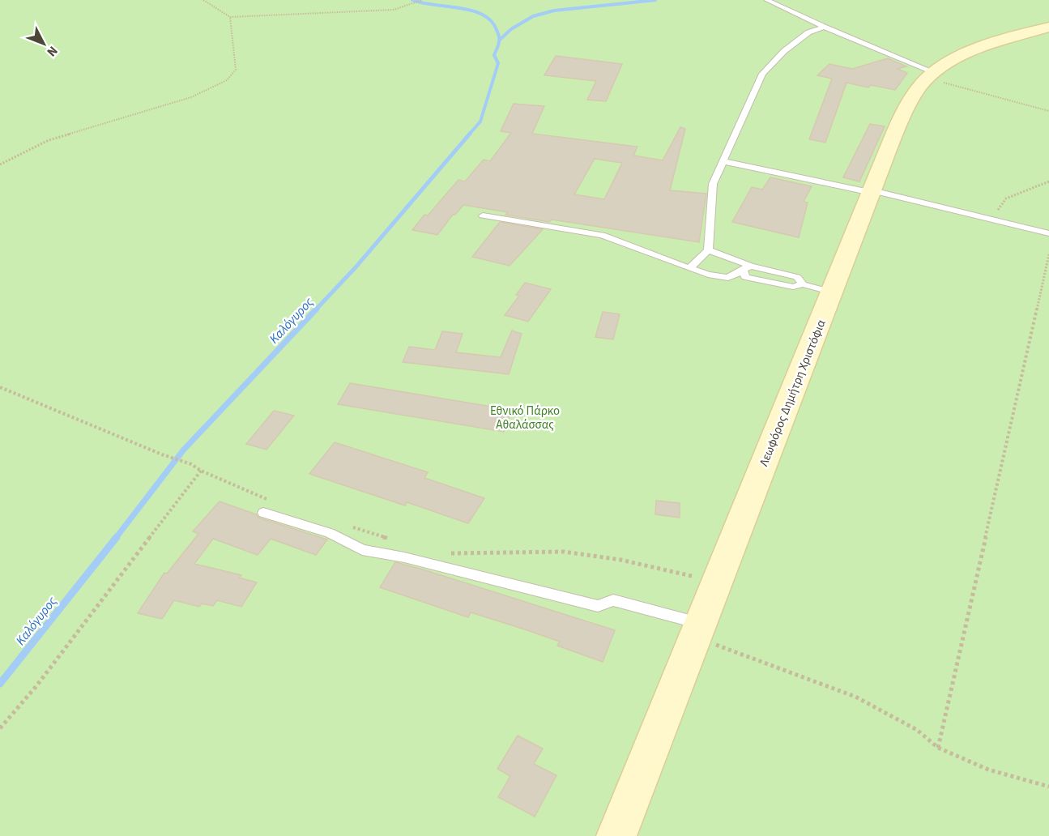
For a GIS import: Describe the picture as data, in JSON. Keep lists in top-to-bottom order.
{
  "streets": {
    "main road": ["Λεωφόρος Δημήτρη Χριστόφια"]
  },
  "water": ["Καλόγυρος"],
  "parks": ["Εθνικό Πάρκο Αθαλάσσας"],
  "north": "bottom right"
}
